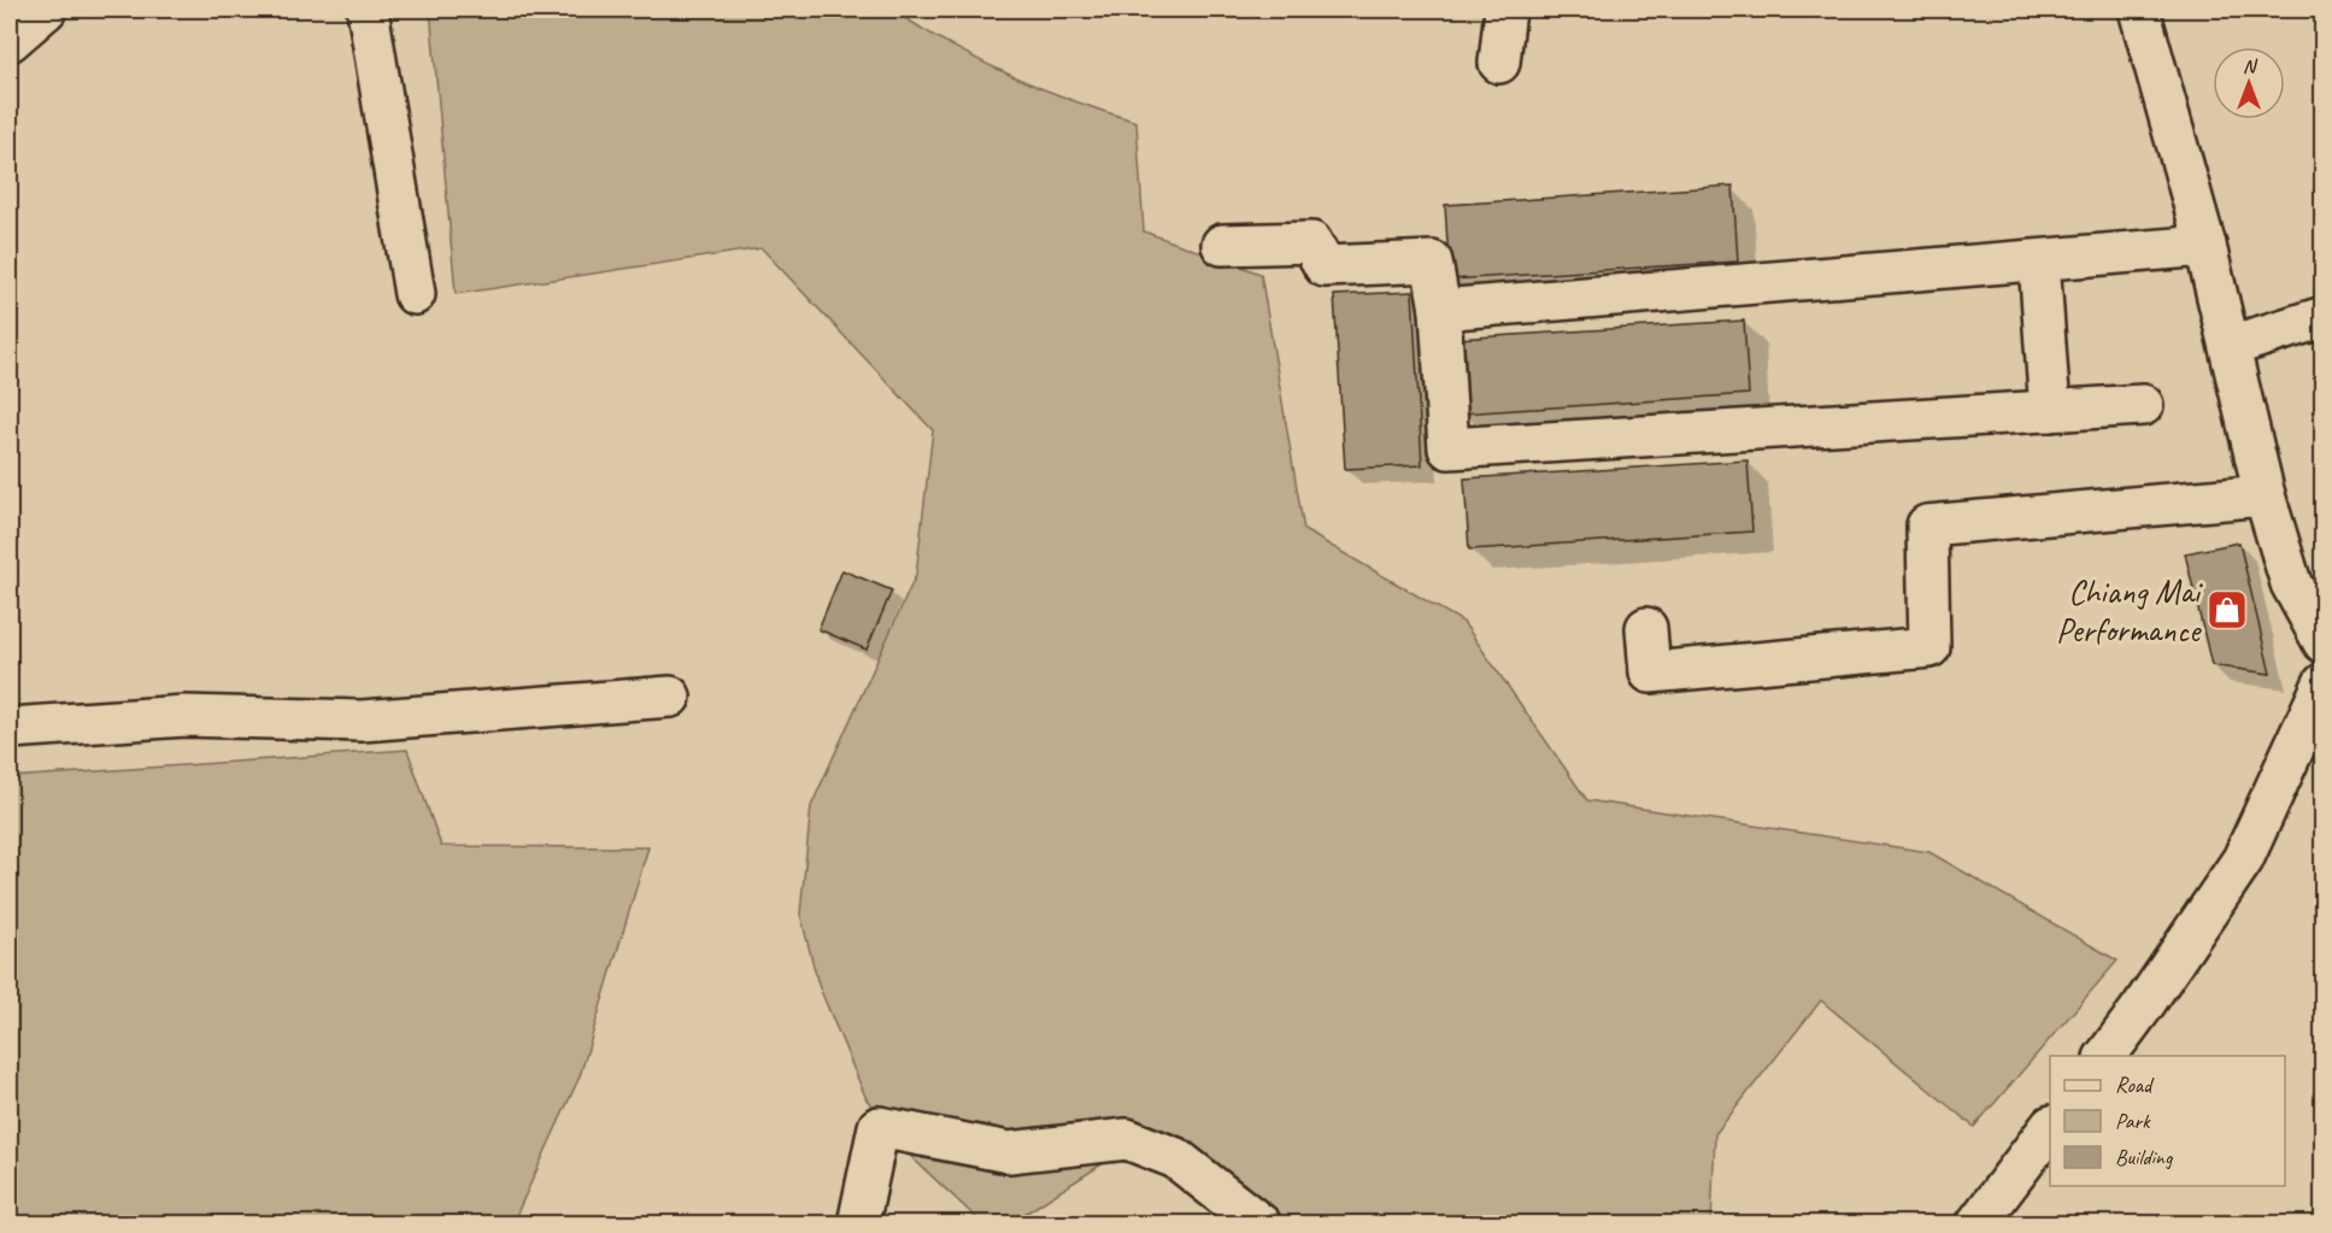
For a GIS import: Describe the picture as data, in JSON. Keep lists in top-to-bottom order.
{
  "places": {
    "shop": ["Chiang Mai Performance"]
  },
  "legend": ["Road", "Park", "Building"],
  "north": "top"
}
